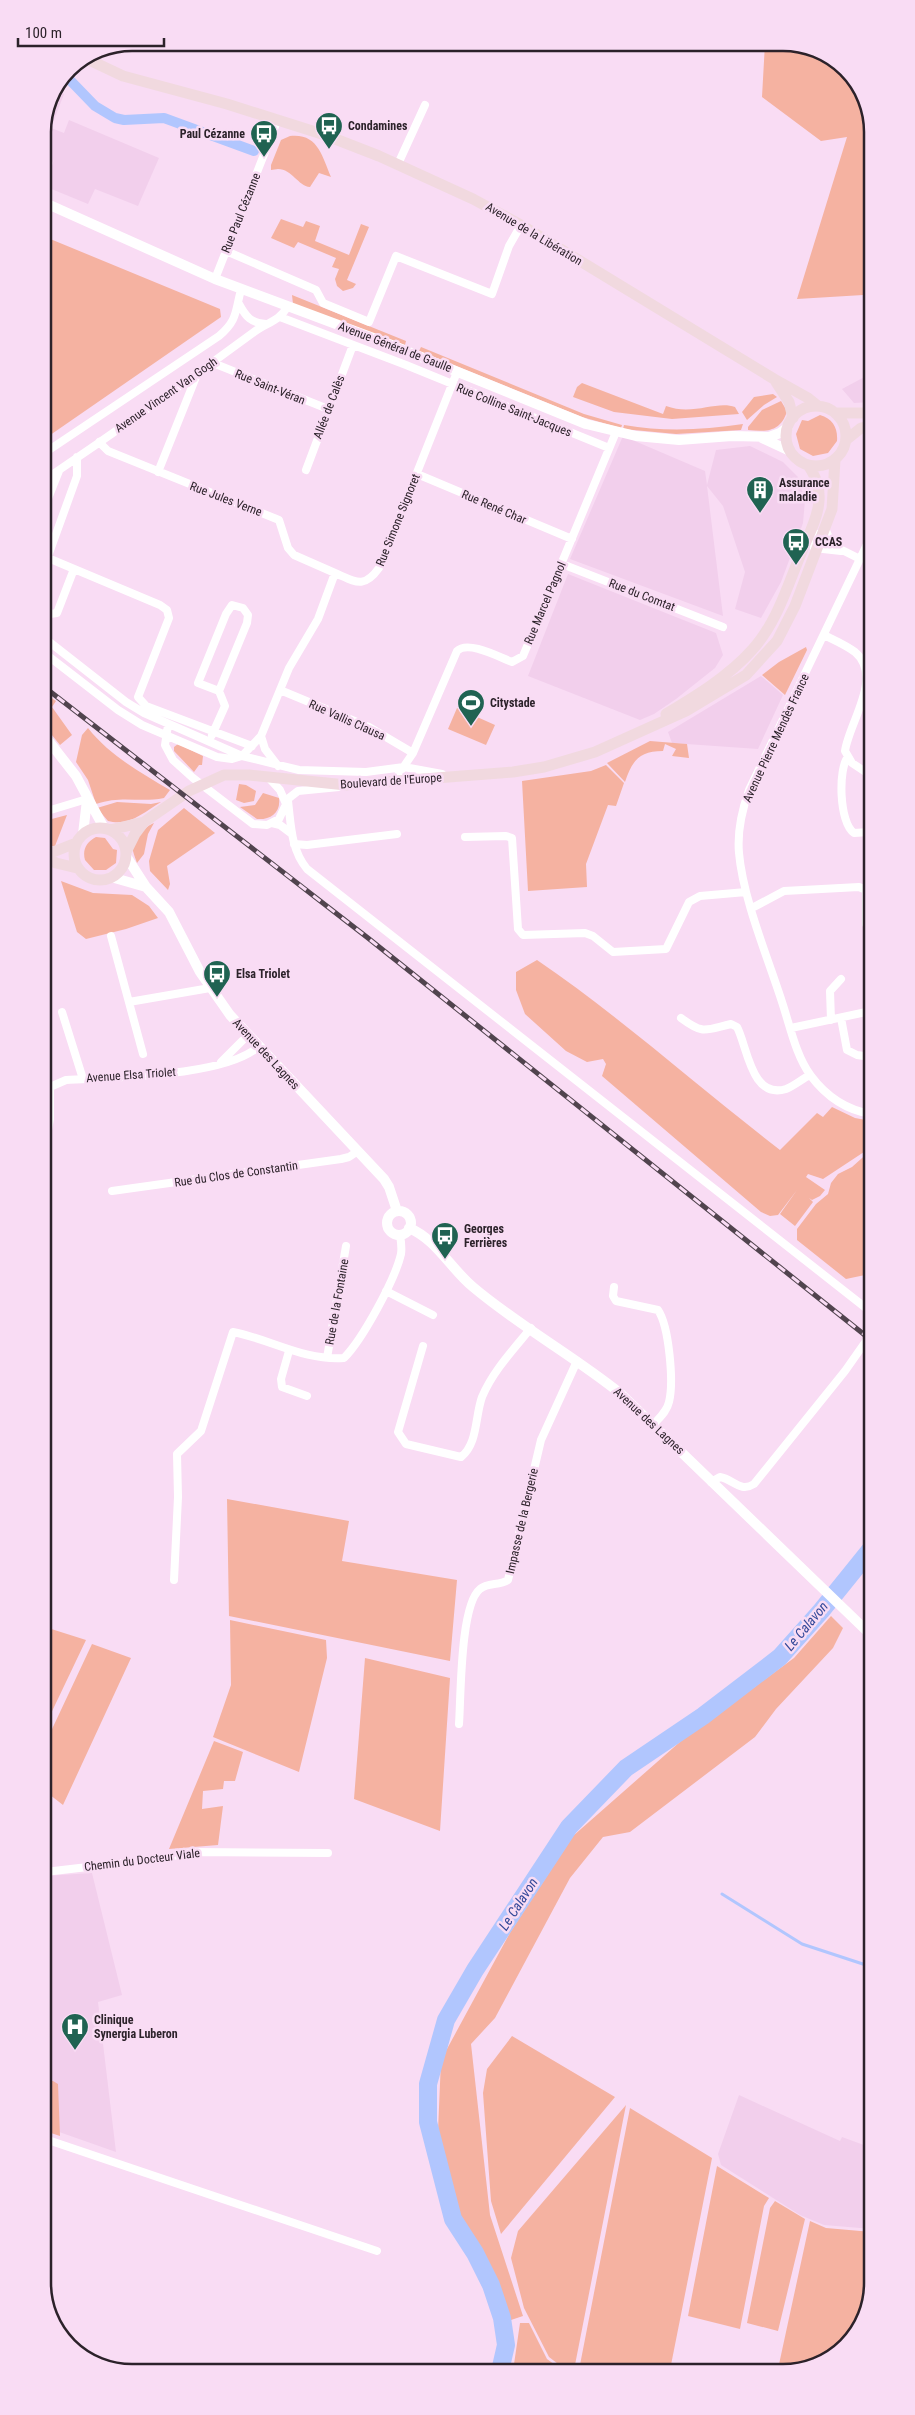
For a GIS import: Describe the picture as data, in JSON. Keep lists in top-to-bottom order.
{
  "streets": {
    "main road": ["Avenue de la Libération", "Boulevard de l'Europe"],
    "street": [
      "Rue Paul Cézanne",
      "Avenue Général de Gaulle",
      "Rue Saint-Véran",
      "Avenue Vincent Van Gogh",
      "Allée de Calès",
      "Rue Colline Saint-Jacques",
      "Rue Jules Verne",
      "Rue René Char",
      "Rue Simone Signoret",
      "Rue du Comtat",
      "Rue Marcel Pagnol",
      "Rue Vallis Clausa",
      "Avenue Pierre Mendès France",
      "Avenue des Lagnes",
      "Avenue Elsa Triolet",
      "Rue du Clos de Constantin",
      "Rue de la Fontaine",
      "Impasse de la Bergerie",
      "Chemin du Docteur Viale"
    ]
  },
  "crossings": [
    ["Rue Paul Cézanne", "Avenue de la Libération"],
    ["Rue Paul Cézanne", "Avenue Général de Gaulle"],
    ["Avenue de la Libération", "Avenue Général de Gaulle"],
    ["Avenue de la Libération", "Boulevard de l'Europe"],
    ["Avenue Général de Gaulle", "Avenue Vincent Van Gogh"],
    ["Avenue Général de Gaulle", "Rue Simone Signoret"],
    ["Avenue Général de Gaulle", "Rue Marcel Pagnol"],
    ["Avenue Général de Gaulle", "Boulevard de l'Europe"],
    ["Rue Saint-Véran", "Avenue Vincent Van Gogh"],
    ["Rue Saint-Véran", "Allée de Calès"],
    ["Avenue Vincent Van Gogh", "Rue Colline Saint-Jacques"],
    ["Avenue Vincent Van Gogh", "Rue Jules Verne"],
    ["Allée de Calès", "Rue Colline Saint-Jacques"],
    ["Rue Colline Saint-Jacques", "Rue Simone Signoret"],
    ["Rue Colline Saint-Jacques", "Rue Marcel Pagnol"],
    ["Rue Jules Verne", "Rue Simone Signoret"],
    ["Rue René Char", "Rue Simone Signoret"],
    ["Rue René Char", "Rue Marcel Pagnol"],
    ["Rue du Comtat", "Rue Marcel Pagnol"],
    ["Rue Marcel Pagnol", "Rue Vallis Clausa"],
    ["Rue Marcel Pagnol", "Boulevard de l'Europe"],
    ["Boulevard de l'Europe", "Avenue des Lagnes"],
    ["Avenue des Lagnes", "Avenue Elsa Triolet"],
    ["Avenue des Lagnes", "Rue du Clos de Constantin"],
    ["Avenue des Lagnes", "Impasse de la Bergerie"]
  ],
  "water": ["Le Calavon"],
  "places": {
    "bus stop": [
      "Condamines",
      "Paul Cézanne",
      "CCAS",
      "Elsa Triolet",
      "Georges Ferrières"
    ],
    "building": ["Assurance maladie"],
    "sports": ["Citystade"],
    "hospital": ["Clinique Synergia Luberon"]
  },
  "scale_bar": "100 m"
}
